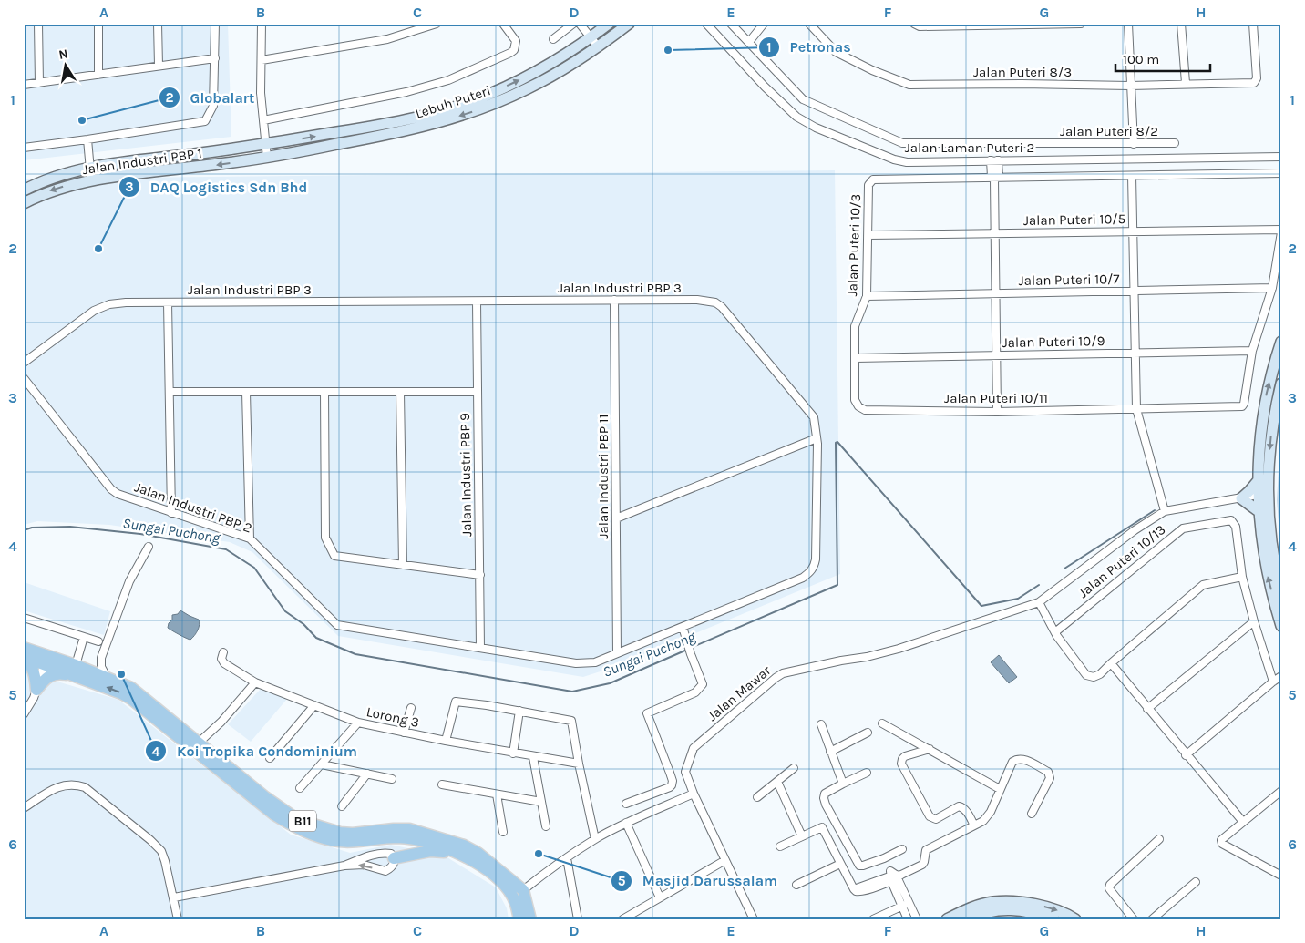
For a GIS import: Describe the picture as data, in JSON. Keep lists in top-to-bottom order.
{
  "streets": {
    "main road": ["Lebuh Puteri", "Jalan Industri PBP 1", "B11"],
    "street": [
      "Jalan Puteri 8/3",
      "Jalan Puteri 8/2",
      "Jalan Laman Puteri 2",
      "Jalan Puteri 10/5",
      "Jalan Puteri 10/3",
      "Jalan Puteri 10/7",
      "Jalan Industri PBP 3",
      "Jalan Puteri 10/9",
      "Jalan Puteri 10/11",
      "Jalan Industri PBP 9",
      "Jalan Industri PBP 11",
      "Jalan Industri PBP 2",
      "Jalan Puteri 10/13",
      "Jalan Mawar",
      "Lorong 3"
    ]
  },
  "crossings": [
    ["Lebuh Puteri", "Jalan Industri PBP 1"],
    ["Jalan Puteri 10/5", "Jalan Puteri 10/3"],
    ["Jalan Puteri 10/3", "Jalan Puteri 10/7"],
    ["Jalan Puteri 10/3", "Jalan Puteri 10/9"],
    ["Jalan Puteri 10/3", "Jalan Puteri 10/11"],
    ["Jalan Industri PBP 3", "Jalan Industri PBP 9"],
    ["Jalan Industri PBP 3", "Jalan Industri PBP 11"],
    ["Jalan Industri PBP 3", "Jalan Industri PBP 2"],
    ["Jalan Puteri 10/9", "Jalan Puteri 10/11"],
    ["Jalan Industri PBP 9", "Jalan Industri PBP 2"],
    ["Jalan Industri PBP 11", "Jalan Industri PBP 2"]
  ],
  "water": ["Sungai Puchong"],
  "places": [
    "Petronas",
    "Globalart",
    "DAQ Logistics Sdn Bhd",
    "Koi Tropika Condominium",
    "Masjid Darussalam"
  ],
  "scale_bar": "100 m",
  "north": "top",
  "grid": {
    "columns": [
      "A",
      "B",
      "C",
      "D",
      "E",
      "F",
      "G",
      "H"
    ],
    "rows": [
      "1",
      "2",
      "3",
      "4",
      "5",
      "6"
    ]
  }
}
